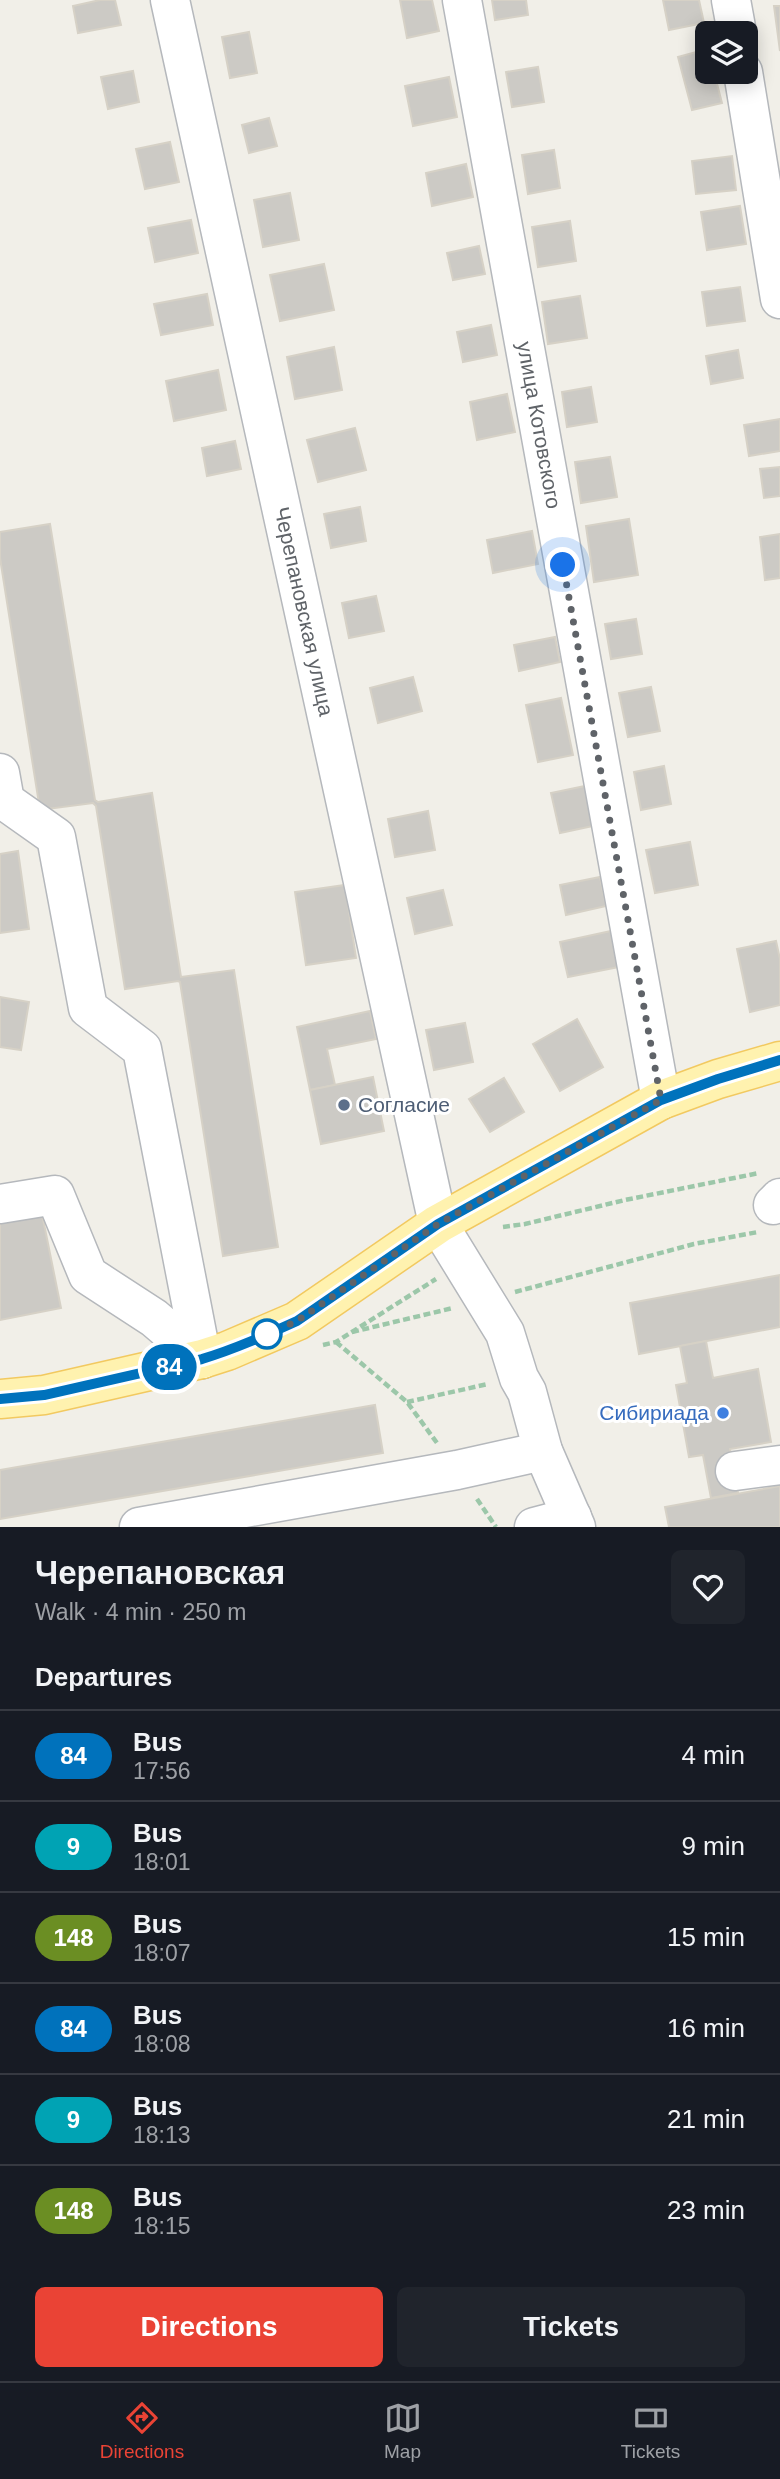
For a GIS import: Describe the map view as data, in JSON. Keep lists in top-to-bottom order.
{
  "streets": {
    "street": ["улица Котовского", "Черепановская улица"]
  },
  "places": ["Согласие", "Сибириада"],
  "lines": ["bus line 84"],
  "page": {
    "on_map": "84",
    "heading": [
      ["Черепановская", "Walk · 4 min · 250 m"],
      "Departures"
    ],
    "list": [
      {
        "mark": "84",
        "name": "Bus",
        "note": "17:56",
        "value": "4 min"
      },
      {
        "mark": "9",
        "name": "Bus",
        "note": "18:01",
        "value": "9 min"
      },
      {
        "mark": "148",
        "name": "Bus",
        "note": "18:07",
        "value": "15 min"
      },
      {
        "mark": "84",
        "name": "Bus",
        "note": "18:08",
        "value": "16 min"
      },
      {
        "mark": "9",
        "name": "Bus",
        "note": "18:13",
        "value": "21 min"
      },
      {
        "mark": "148",
        "name": "Bus",
        "note": "18:15",
        "value": "23 min"
      }
    ],
    "buttons": ["Directions", "Tickets"],
    "tabs": ["Directions", "Map", "Tickets"]
  }
}
